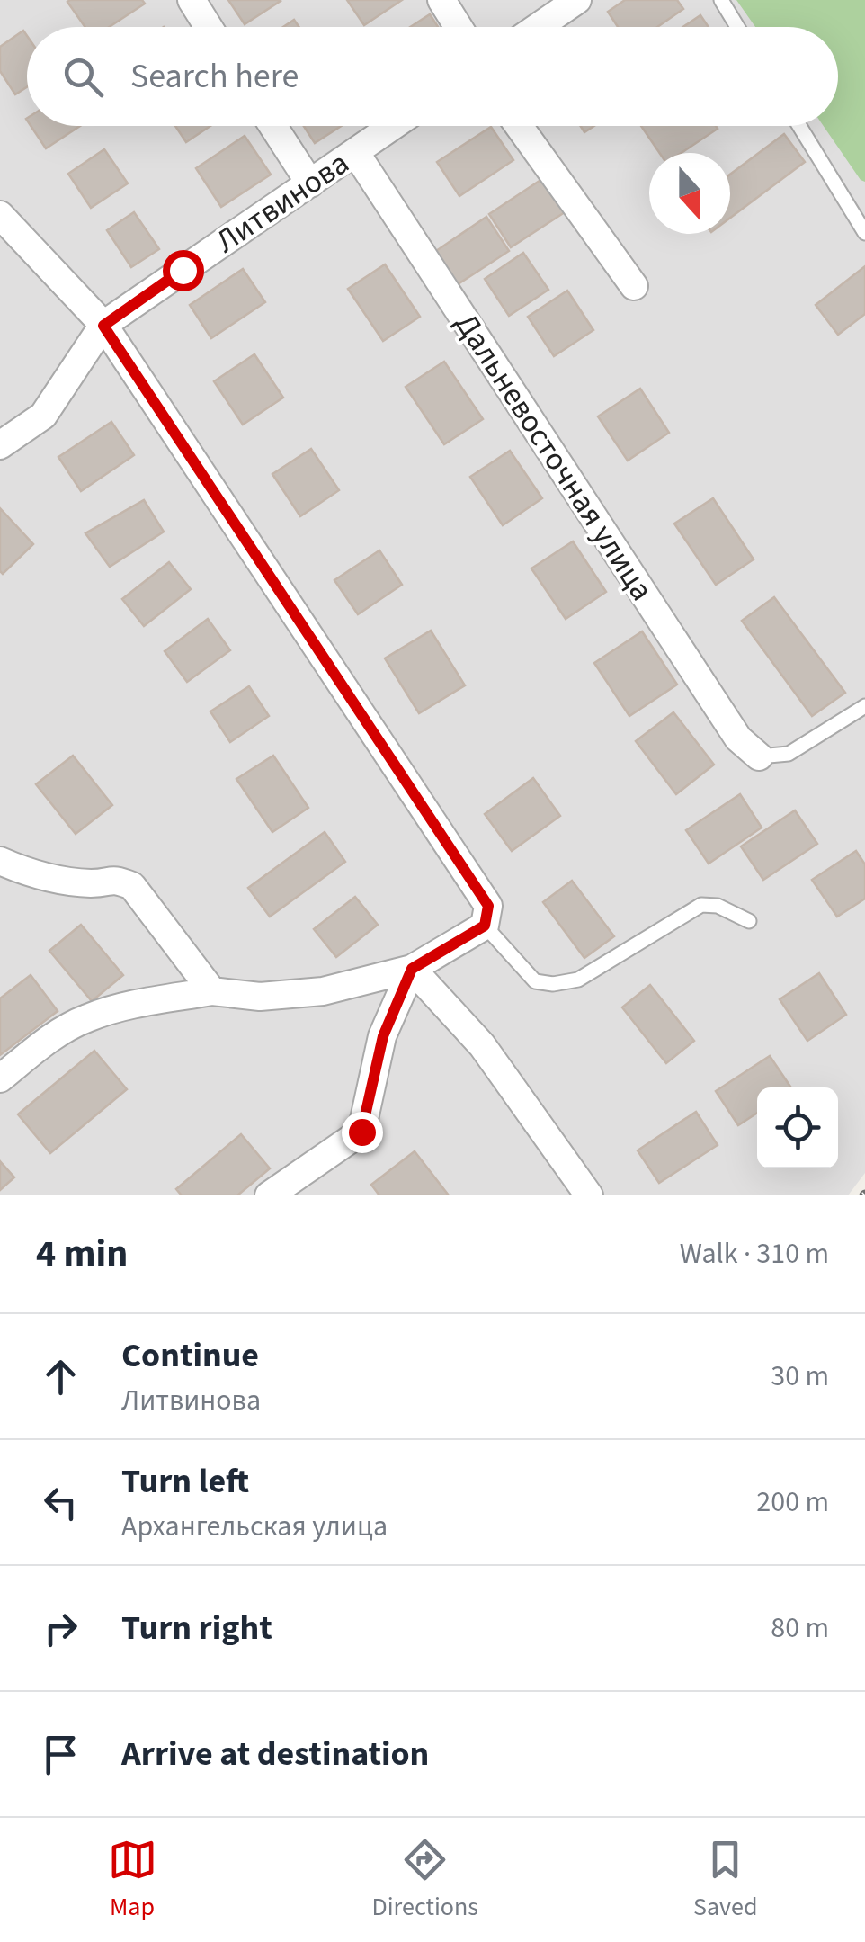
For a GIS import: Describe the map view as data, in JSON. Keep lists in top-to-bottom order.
{
  "streets": {
    "street": ["Литвинова", "Дальневосточная улица"]
  },
  "crossings": [
    ["Литвинова", "Дальневосточная улица"]
  ],
  "north": "bottom",
  "page": {
    "search": "Search here",
    "heading": ["4 min", "Walk · 310 m"],
    "list": [
      ["Continue", "Литвинова", "30 m"],
      ["Turn left", "Архангельская улица", "200 m"],
      ["Turn right", "80 m"],
      "Arrive at destination"
    ],
    "nav": ["Map", "Directions", "Saved"]
  }
}
